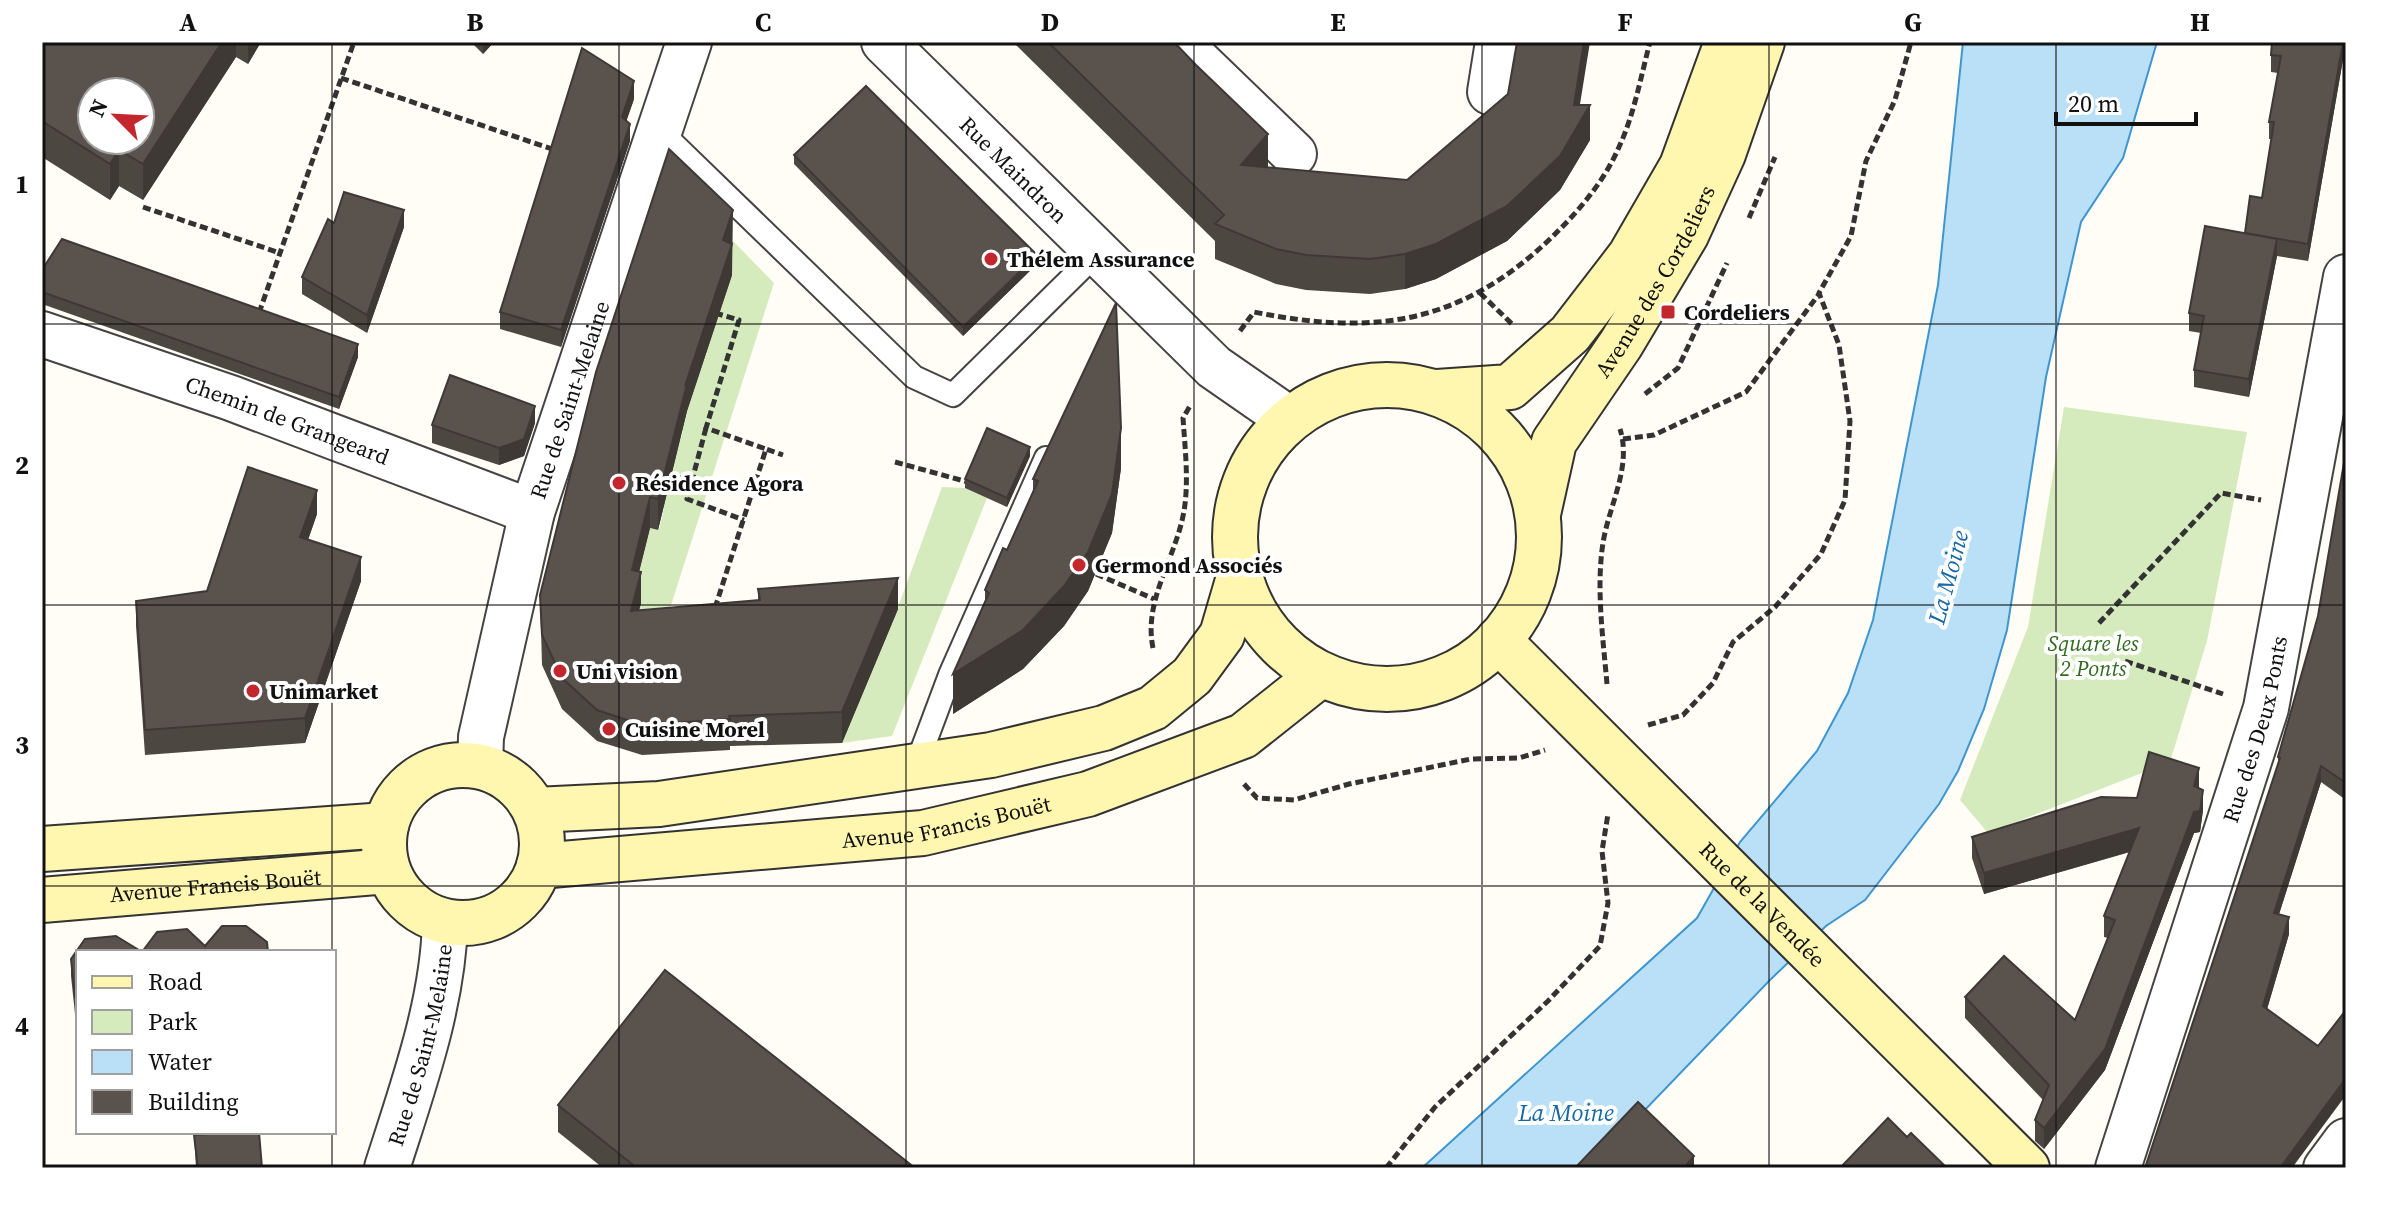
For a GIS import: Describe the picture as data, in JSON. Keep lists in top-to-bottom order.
{
  "streets": {
    "main road": ["Avenue des Cordeliers", "Avenue Francis Bouët", "Rue de la Vendée"],
    "street": [
      "Rue Maindron",
      "Rue de Saint-Melaine",
      "Chemin de Grangeard",
      "Rue des Deux Ponts"
    ]
  },
  "crossings": [
    ["Rue de Saint-Melaine", "Chemin de Grangeard"],
    ["Rue de Saint-Melaine", "Avenue Francis Bouët"]
  ],
  "water": ["La Moine"],
  "parks": ["Square les 2 Ponts"],
  "places": {
    "other": [
      "Thélem Assurance",
      "Résidence Agora",
      "Germond Associés",
      "Uni vision",
      "Unimarket",
      "Cuisine Morel"
    ],
    "transit": ["Cordeliers"]
  },
  "legend": [
    "Road",
    "Park",
    "Water",
    "Building"
  ],
  "scale_bar": "20 m",
  "north": "top left",
  "grid": {
    "columns": [
      "A",
      "B",
      "C",
      "D",
      "E",
      "F",
      "G",
      "H"
    ],
    "rows": [
      "1",
      "2",
      "3",
      "4"
    ]
  }
}
